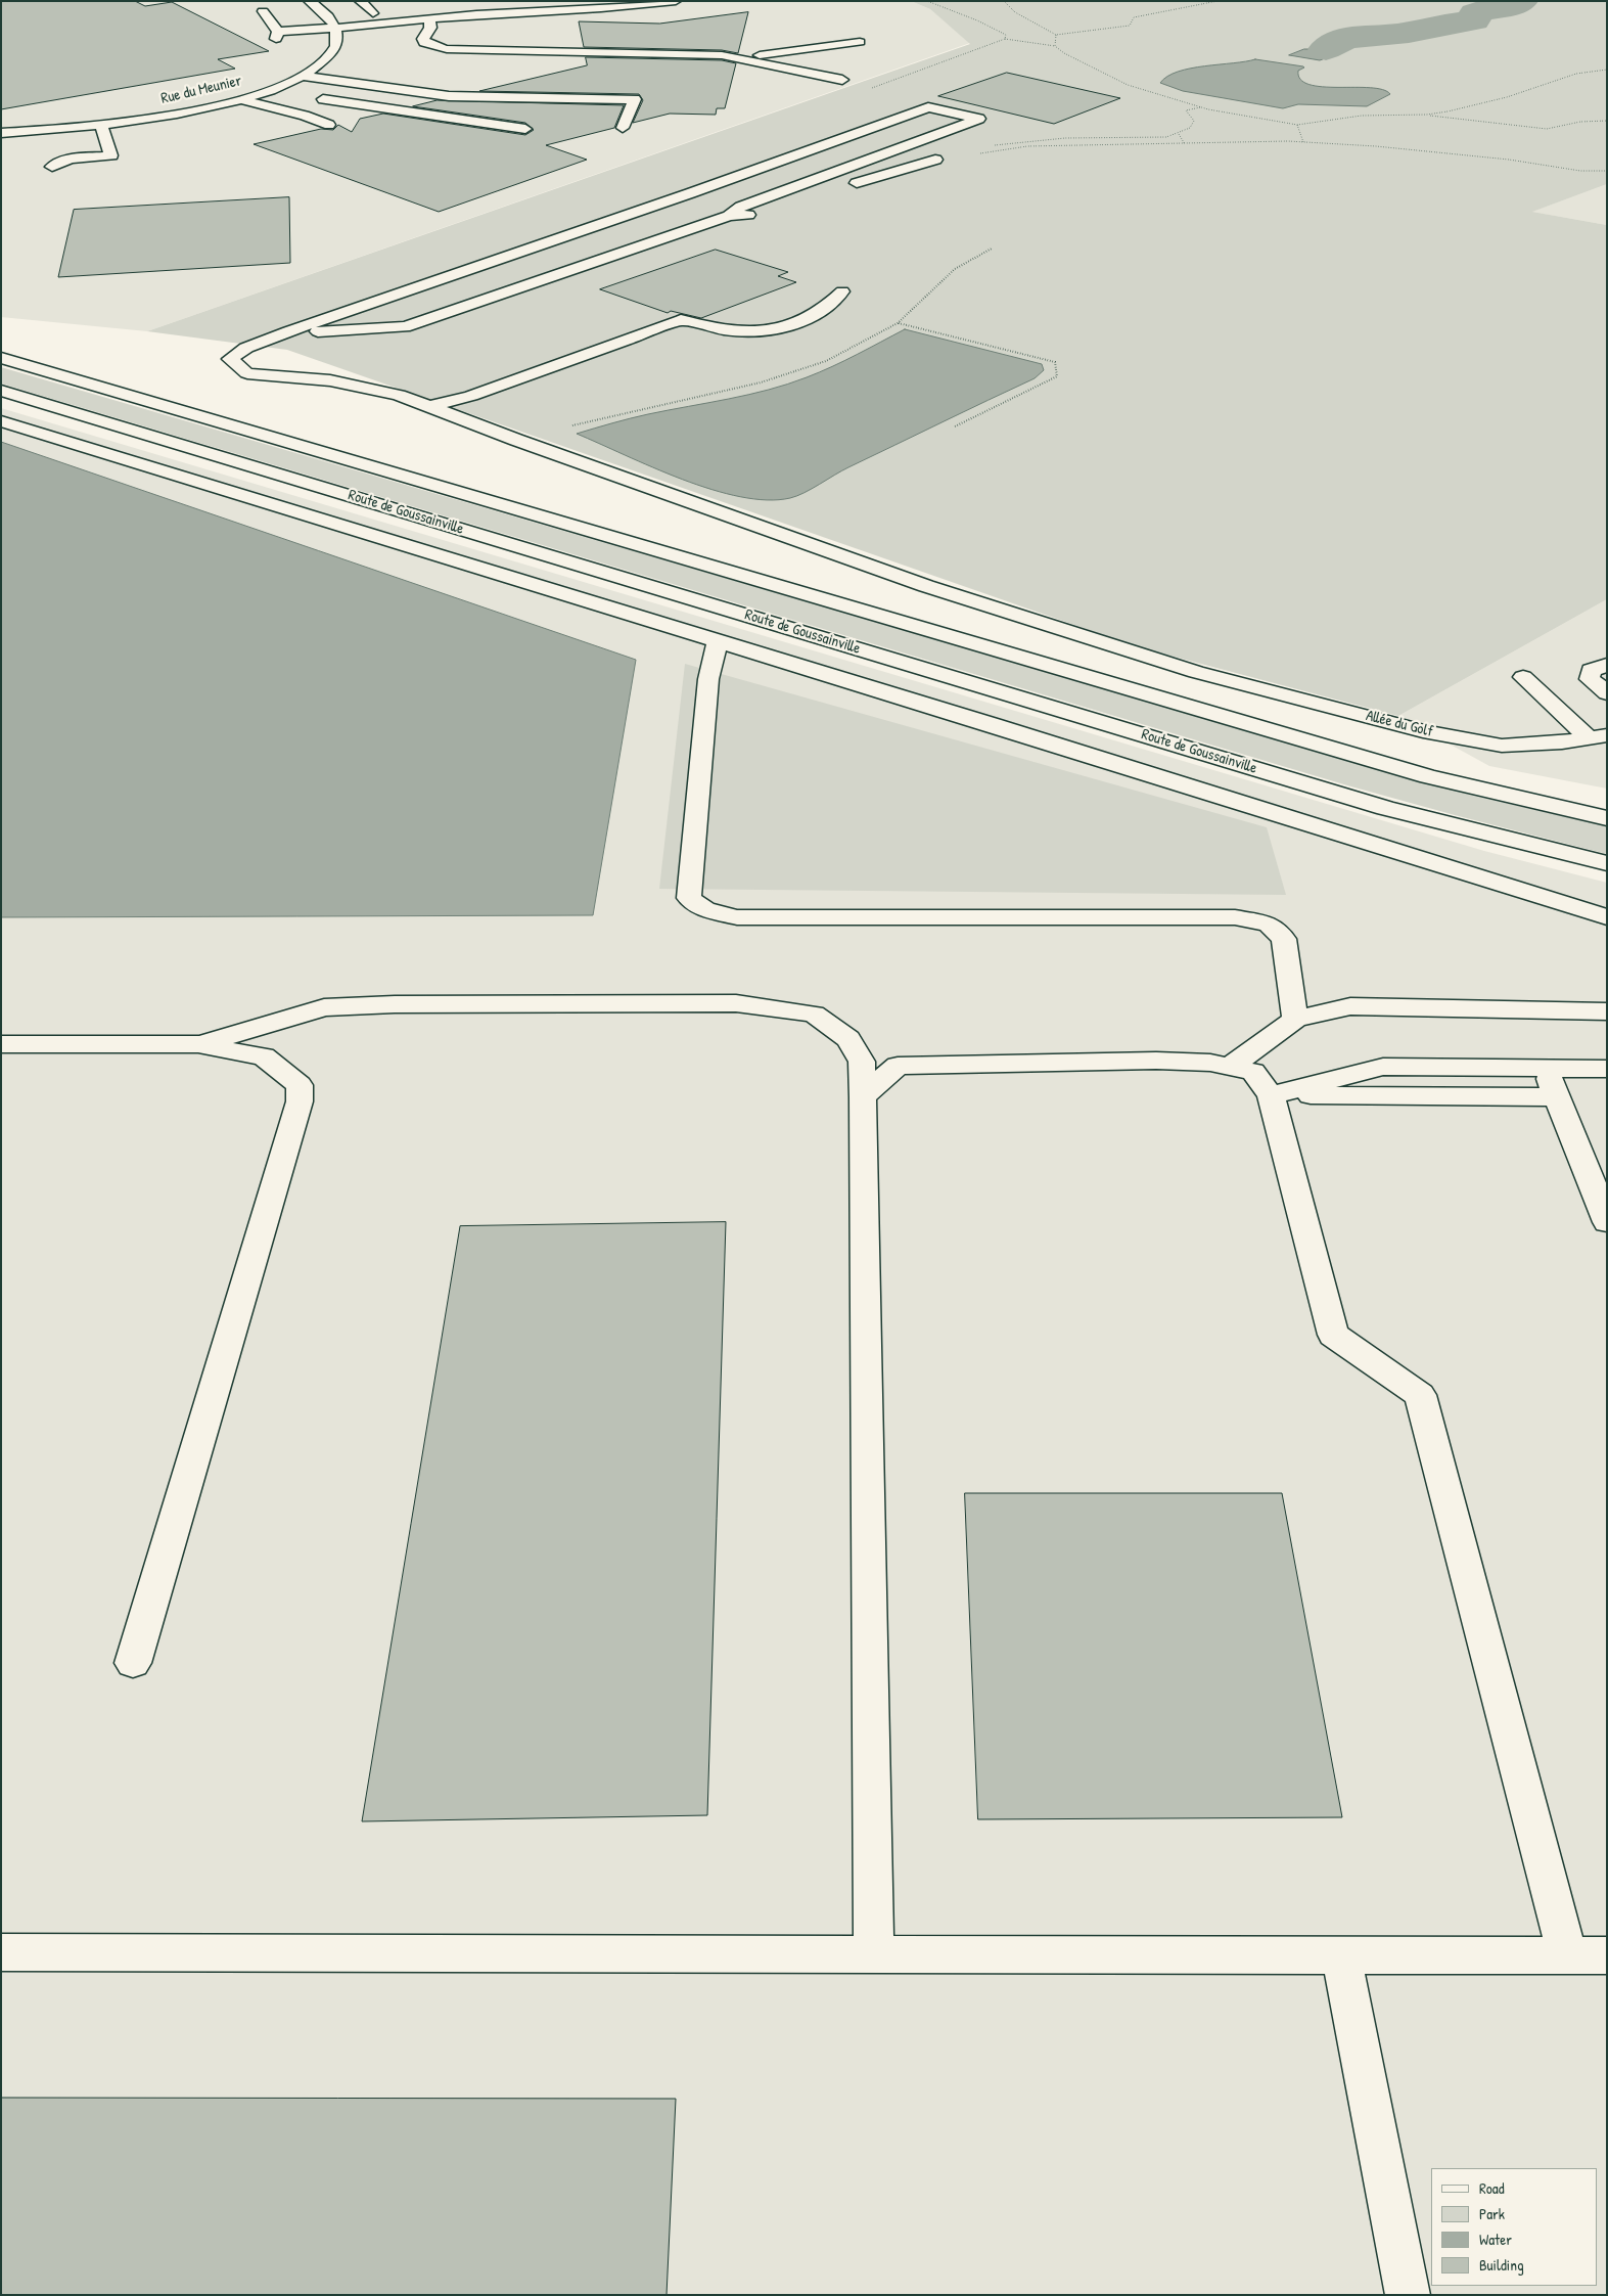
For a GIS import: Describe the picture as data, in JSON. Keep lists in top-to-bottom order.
{
  "streets": {
    "street": ["Rue du Meunier", "Route de Goussainville", "Allée du Golf"]
  },
  "legend": [
    "Road",
    "Park",
    "Water",
    "Building"
  ]
}
